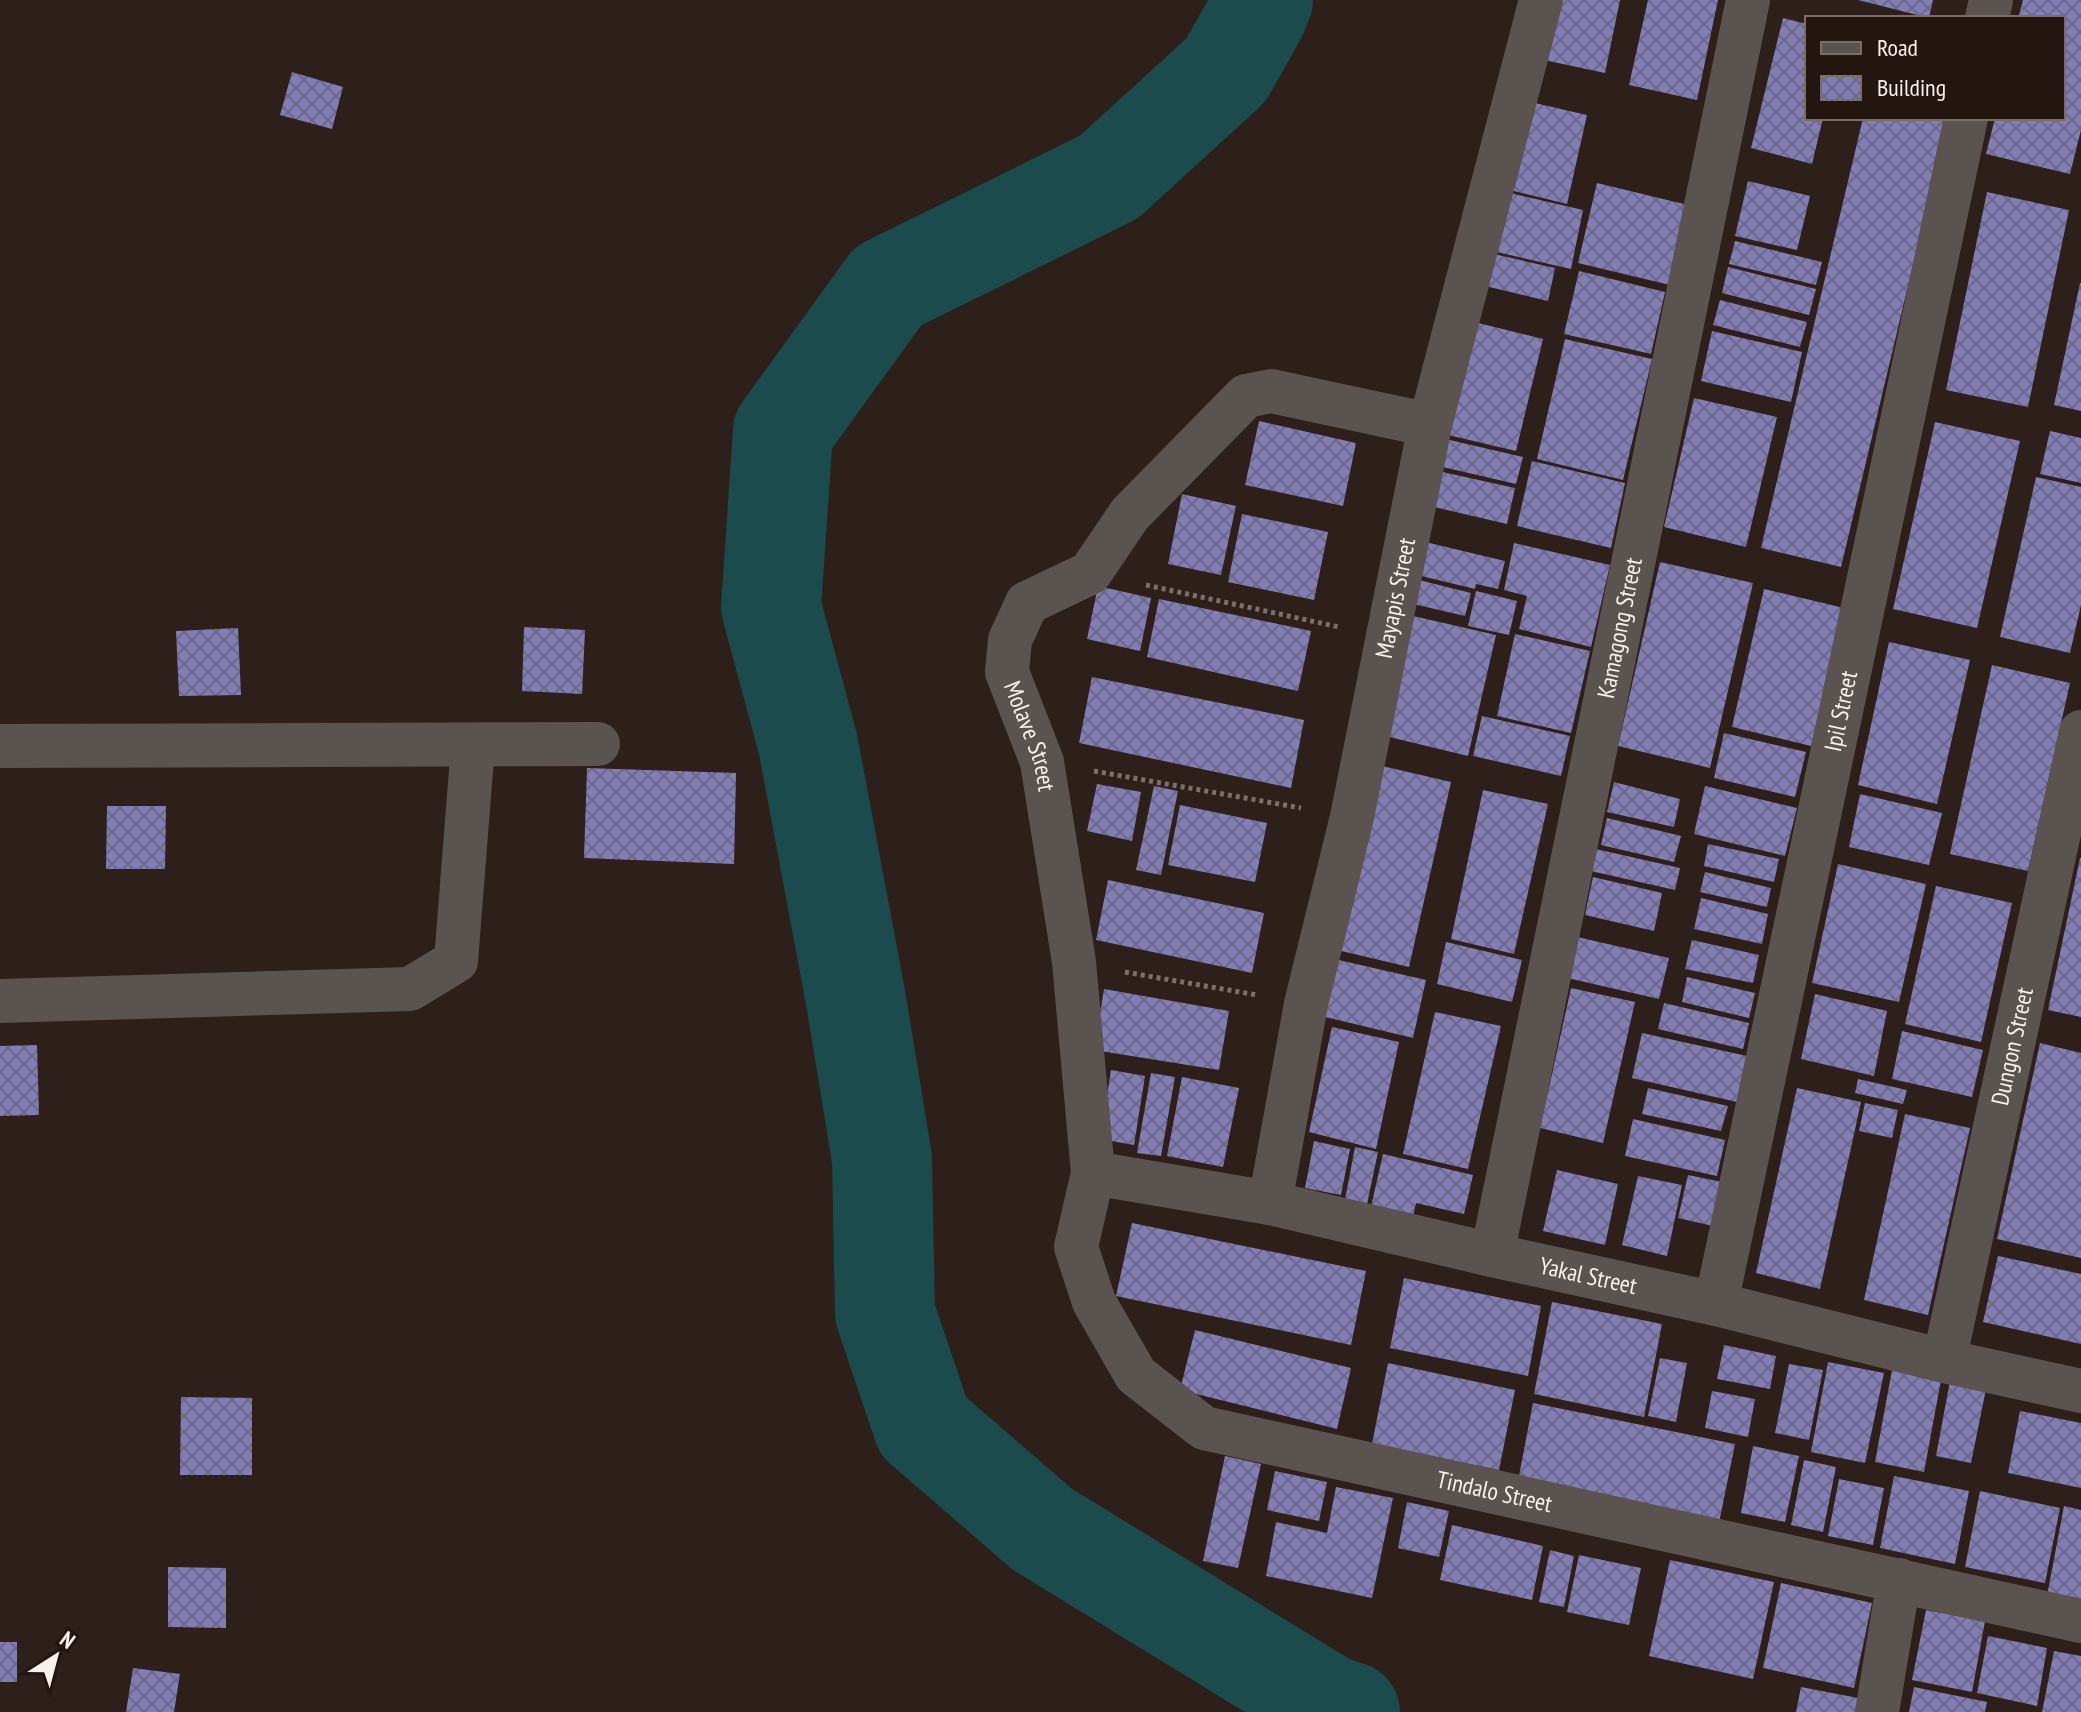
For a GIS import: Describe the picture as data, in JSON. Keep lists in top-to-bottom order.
{
  "streets": {
    "street": [
      "Mayapis Street",
      "Kamagong Street",
      "Ipil Street",
      "Molave Street",
      "Dungon Street",
      "Yakal Street",
      "Tindalo Street"
    ]
  },
  "crossings": [
    ["Mayapis Street", "Yakal Street"],
    ["Kamagong Street", "Yakal Street"],
    ["Ipil Street", "Yakal Street"],
    ["Molave Street", "Yakal Street"],
    ["Molave Street", "Tindalo Street"],
    ["Dungon Street", "Yakal Street"],
    ["Yakal Street", "Tindalo Street"]
  ],
  "legend": ["Road", "Building"],
  "north": "top right"
}
